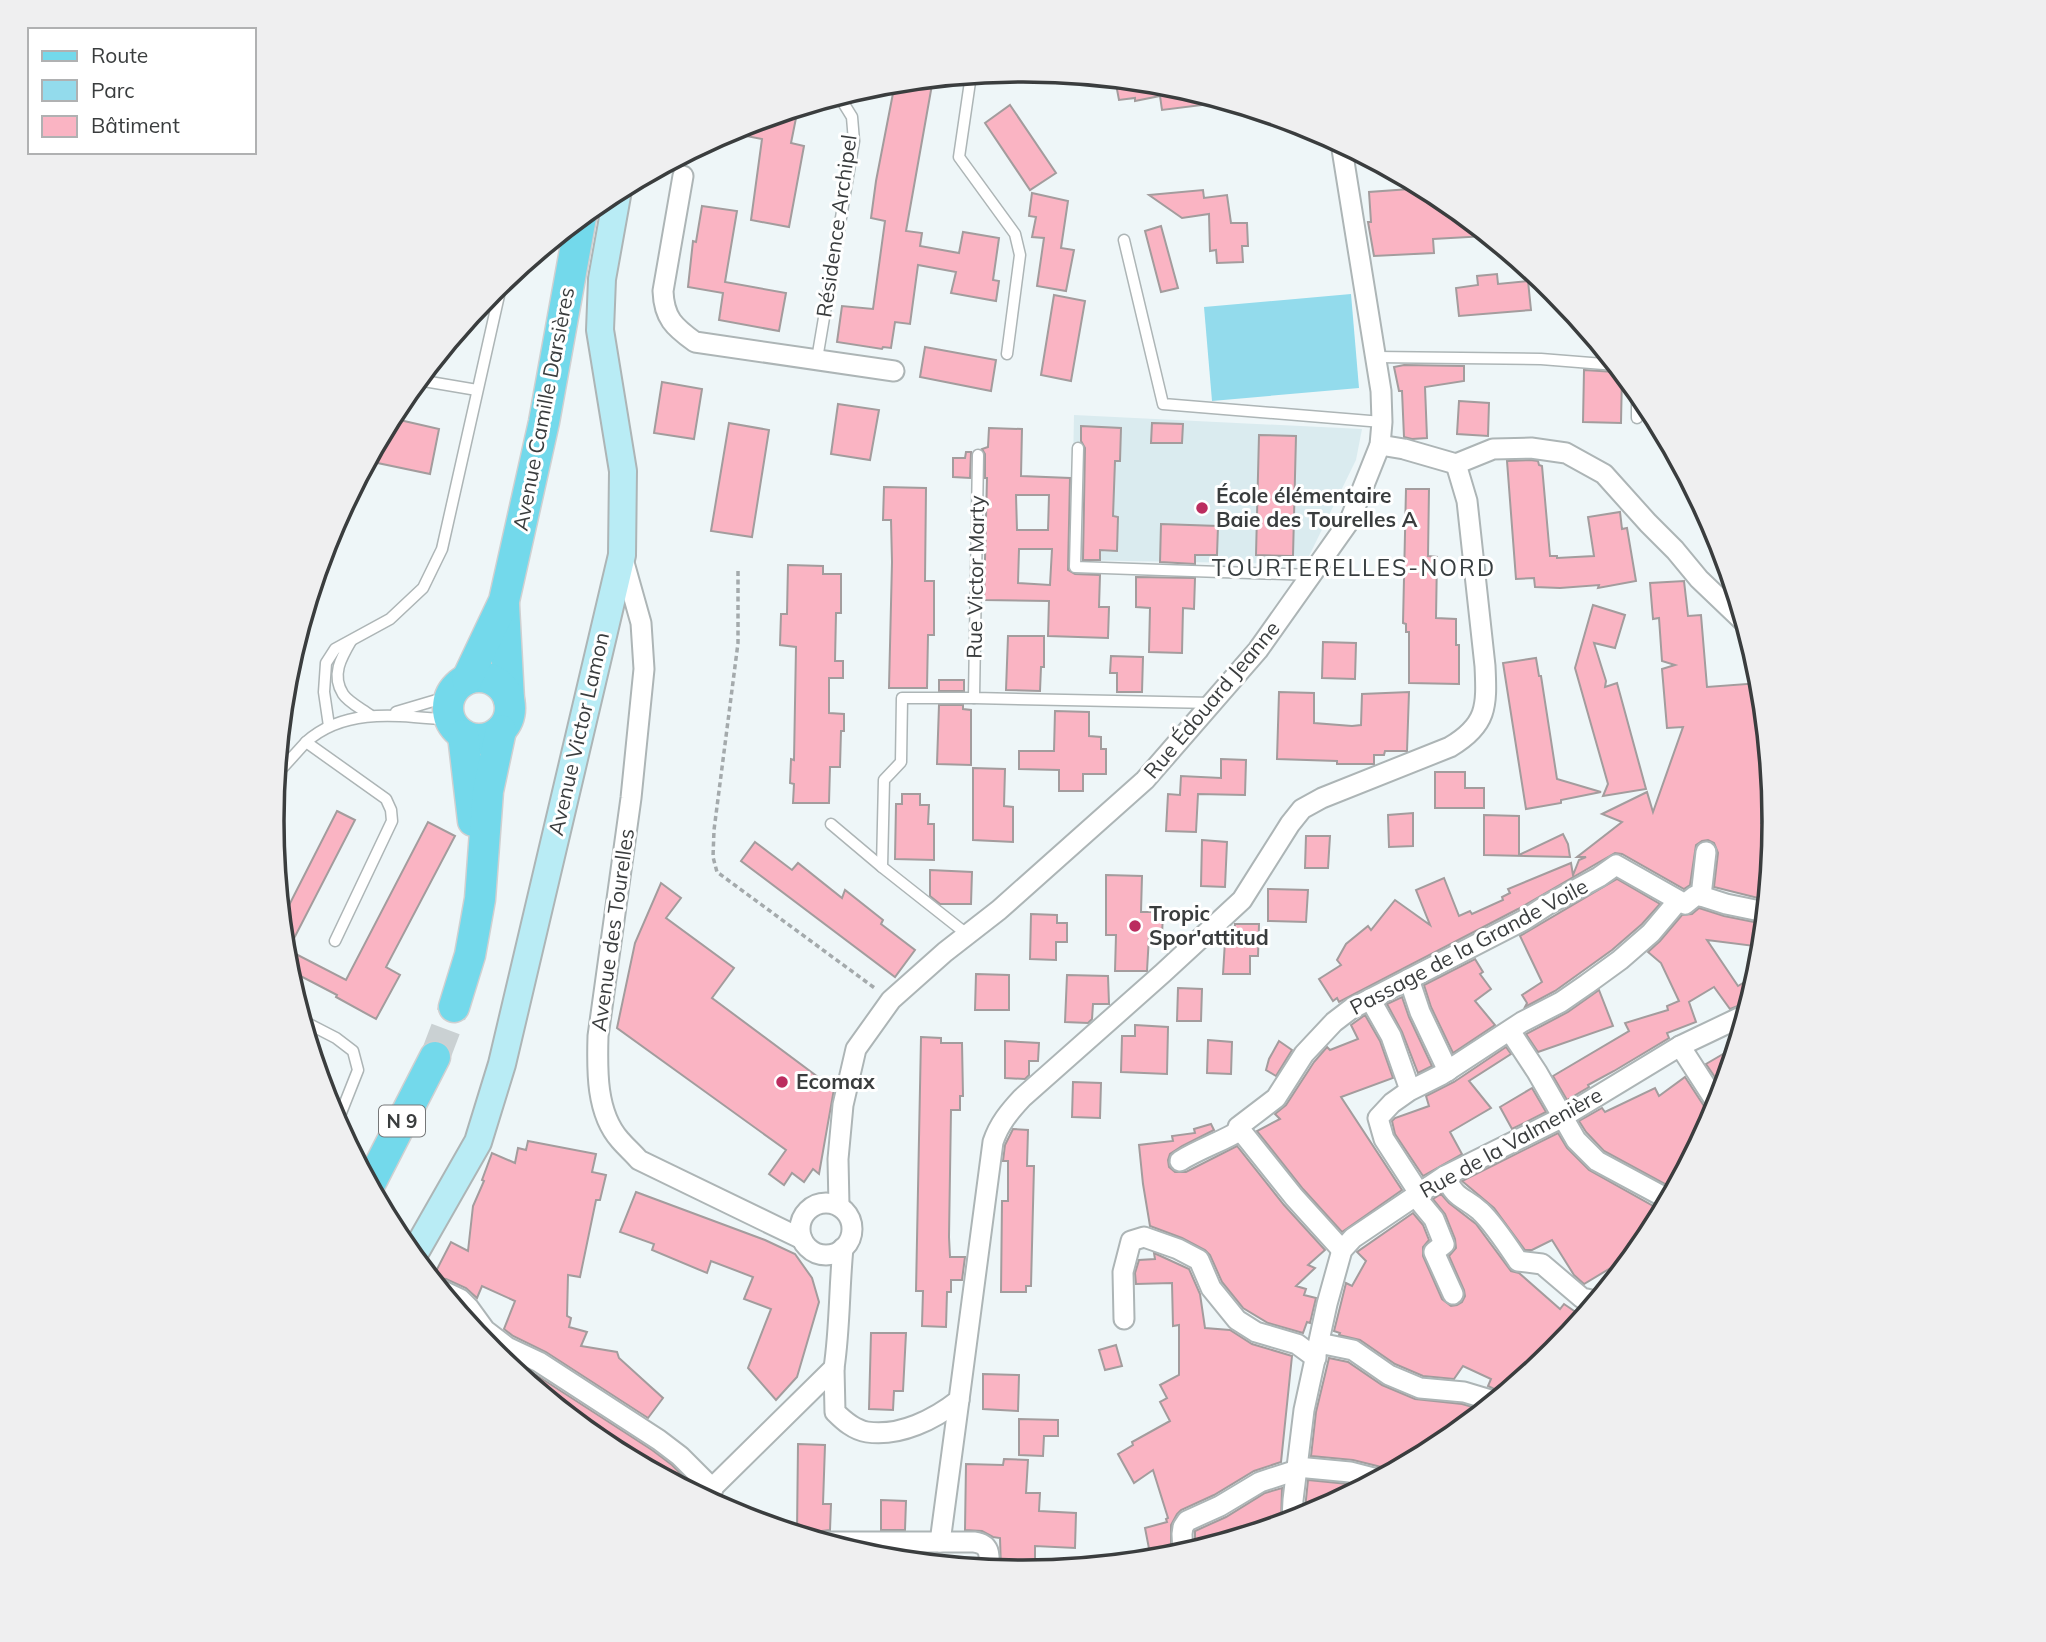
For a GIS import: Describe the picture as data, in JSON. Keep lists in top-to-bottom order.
{
  "streets": {
    "main road": ["Avenue Camille Darsières", "N 9"],
    "street": [
      "Rue Édouard Jeanne",
      "Avenue Victor Lamon",
      "Avenue des Tourelles",
      "Passage de la Grande Voile",
      "Rue de la Valmenière"
    ],
    "lane": ["Résidence Archipel", "Rue Victor Marty"]
  },
  "crossings": [
    ["Rue Édouard Jeanne", "Avenue des Tourelles"],
    ["Avenue Victor Lamon", "Avenue des Tourelles"]
  ],
  "districts": ["TOURTERELLES-NORD"],
  "places": ["École élémentaire Baie des Tourelles A", "Tropic Spor'attitud", "Ecomax"],
  "legend": ["Route", "Parc", "Bâtiment"]
}
